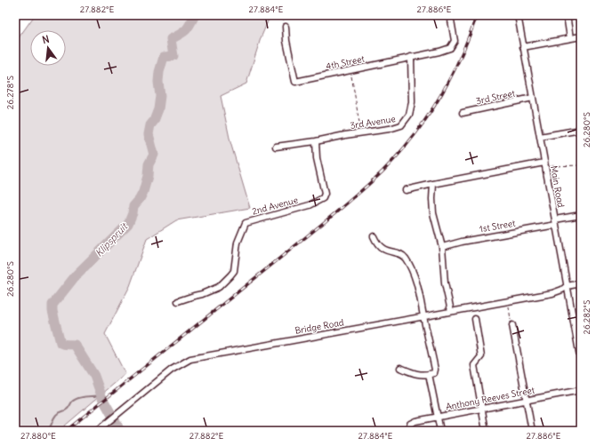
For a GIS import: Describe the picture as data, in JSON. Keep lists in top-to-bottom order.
{
  "streets": {
    "street": [
      "4th Street",
      "3rd Street",
      "3rd Avenue",
      "Main Road",
      "2nd Avenue",
      "1st Street",
      "Bridge Road",
      "Anthony Reeves Street"
    ]
  },
  "crossings": [
    ["4th Street", "3rd Avenue"],
    ["3rd Street", "Main Road"],
    ["3rd Avenue", "2nd Avenue"],
    ["Main Road", "1st Street"],
    ["Main Road", "Bridge Road"]
  ],
  "water": ["Klipspruit"],
  "north": "top",
  "coordinates": [
    "27.882°E",
    "27.884°E",
    "27.886°E",
    "26.278°S",
    "26.280°S",
    "26.282°S",
    "27.880°E"
  ]
}
